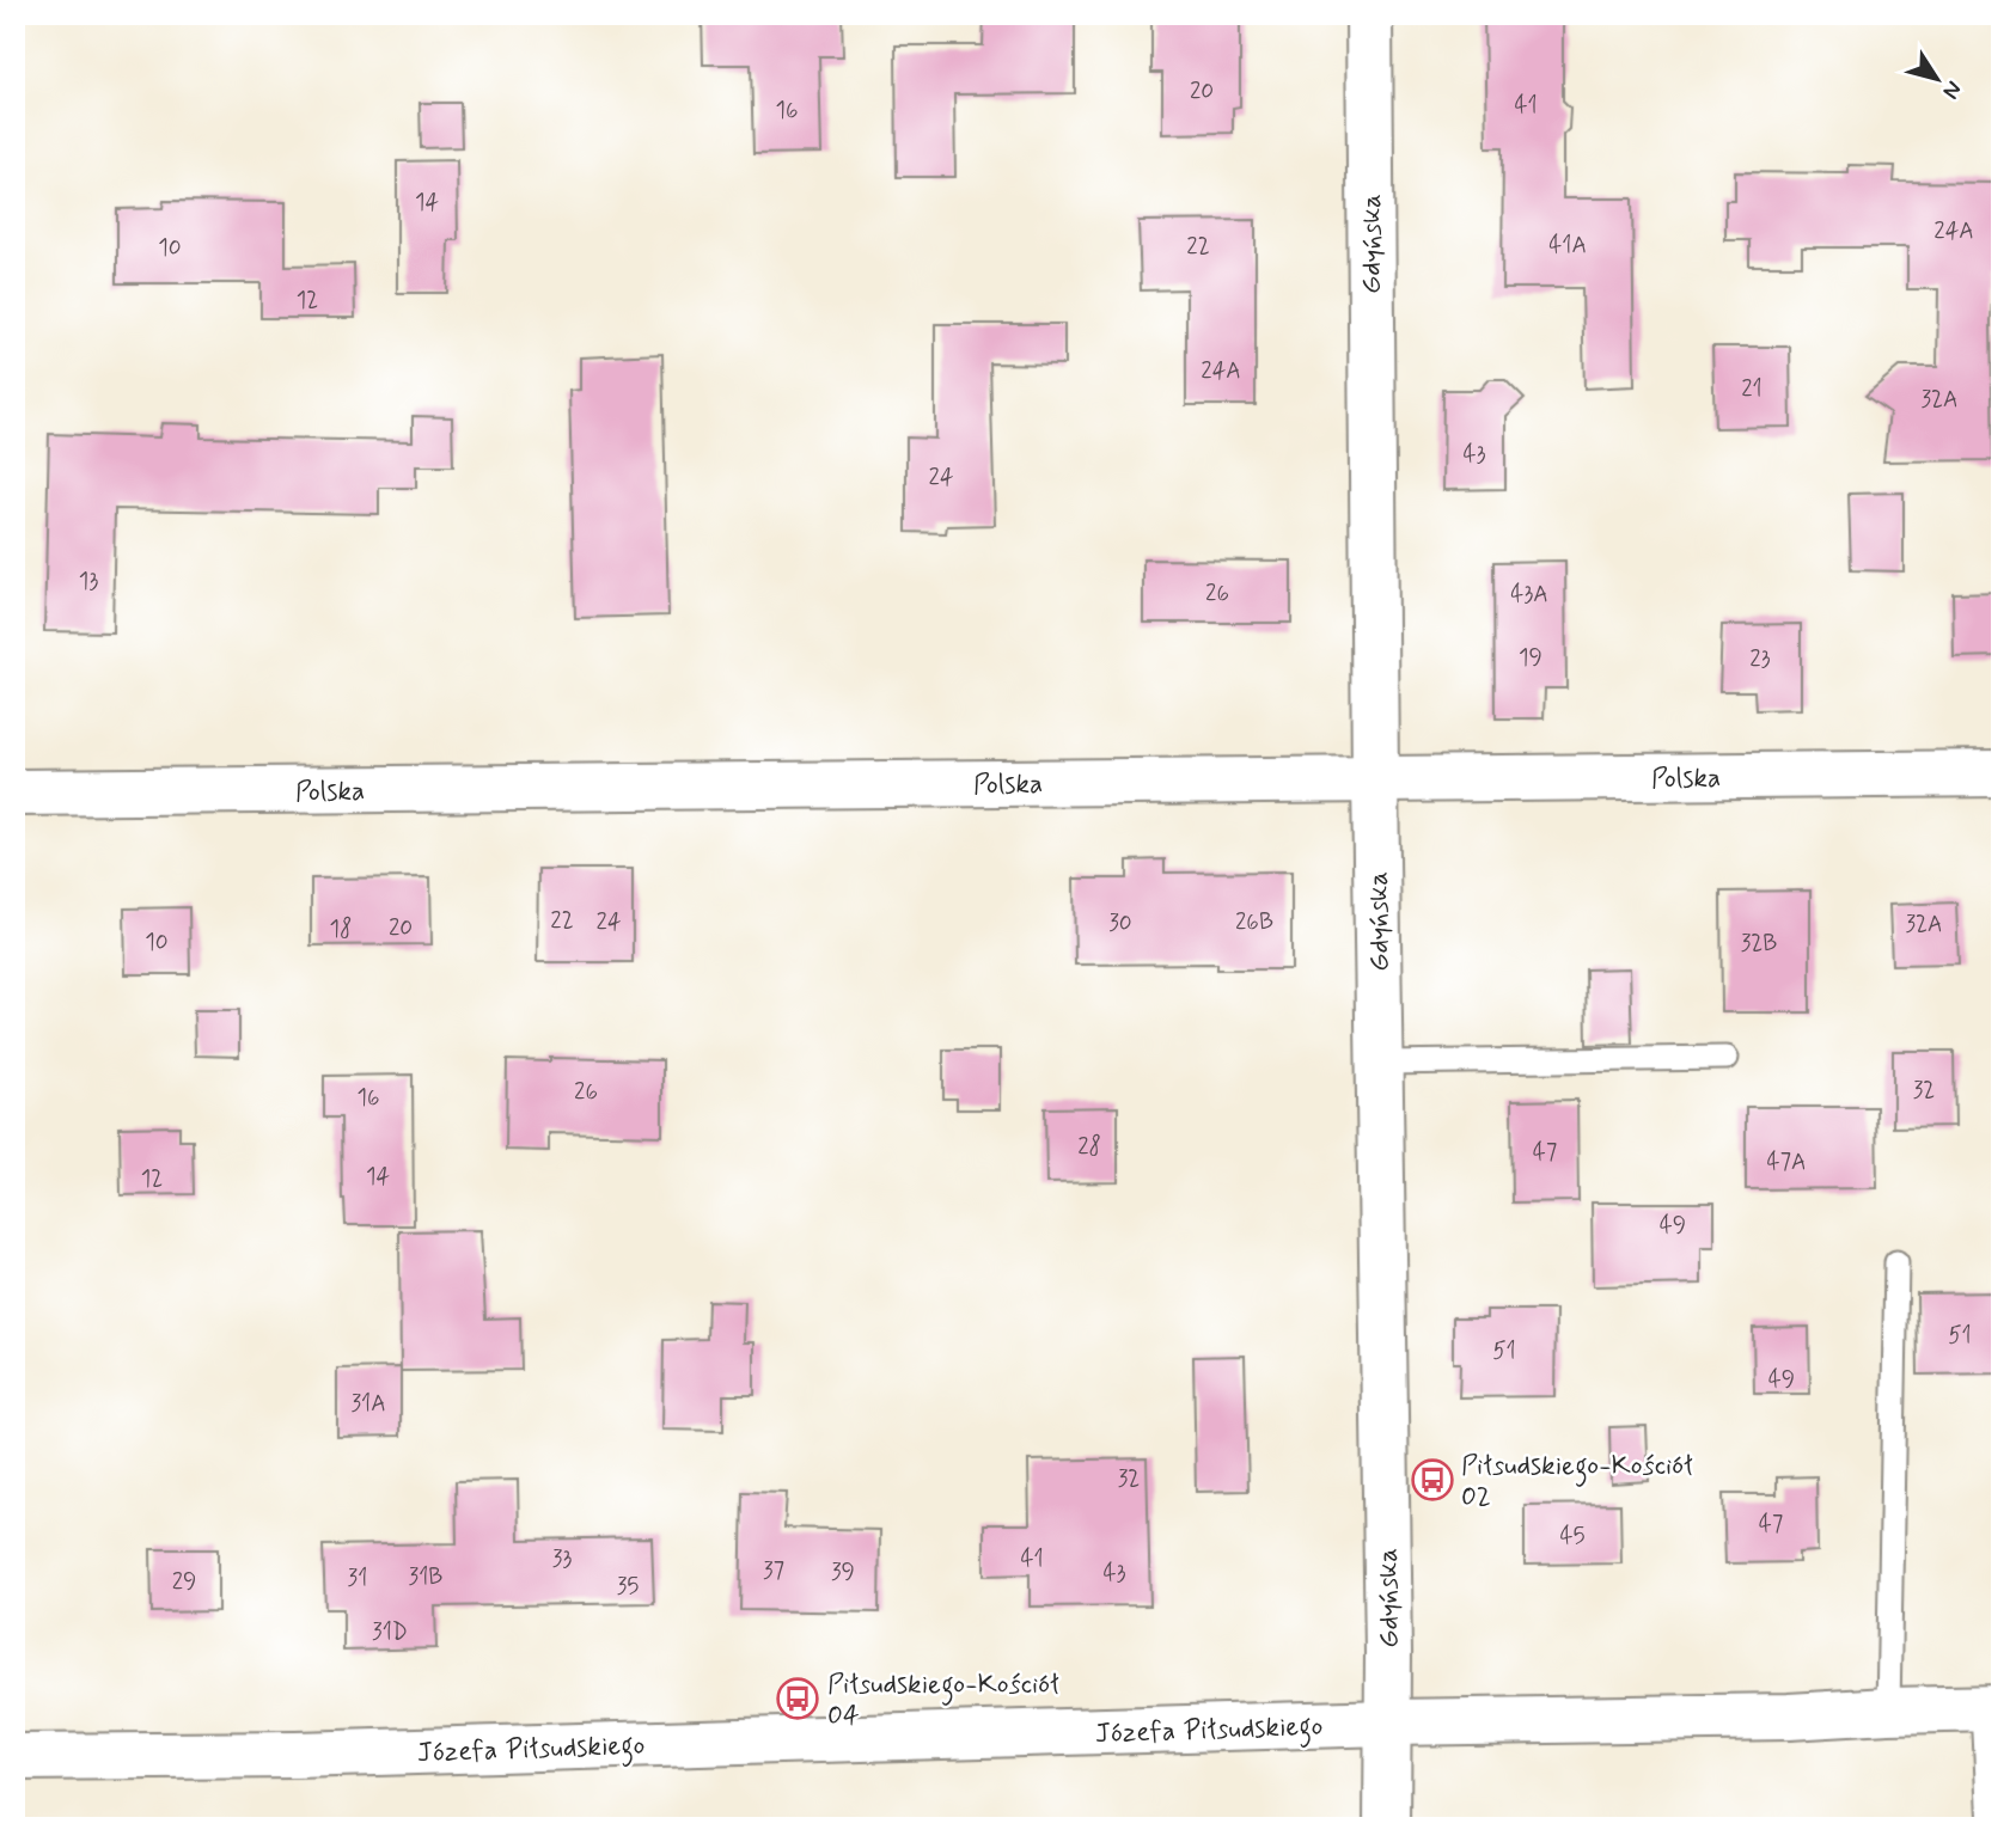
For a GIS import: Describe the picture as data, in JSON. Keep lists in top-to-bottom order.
{
  "streets": {
    "street": ["Gdyńska", "Polska", "Józefa Piłsudskiego"]
  },
  "crossings": [
    ["Gdyńska", "Polska"],
    ["Gdyńska", "Józefa Piłsudskiego"]
  ],
  "places": {
    "bus stop": ["Piłsudskiego-Kościół 02", "Piłsudskiego-Kościół 04"]
  },
  "house_numbers": [
    "20",
    "41",
    "16",
    "14",
    "24A",
    "41A",
    "22",
    "10",
    "12",
    "24A",
    "21",
    "32A",
    "43",
    "24",
    "13",
    "26",
    "43A",
    "19",
    "23",
    "22",
    "24",
    "26B",
    "30",
    "32A",
    "20",
    "18",
    "10",
    "32B",
    "32",
    "26",
    "16",
    "28",
    "47",
    "47A",
    "14",
    "12",
    "49",
    "51",
    "51",
    "49",
    "31A",
    "32",
    "47",
    "45",
    "33",
    "41",
    "37",
    "39",
    "43",
    "31B",
    "31",
    "29",
    "35",
    "31D"
  ],
  "north": "bottom right"
}
